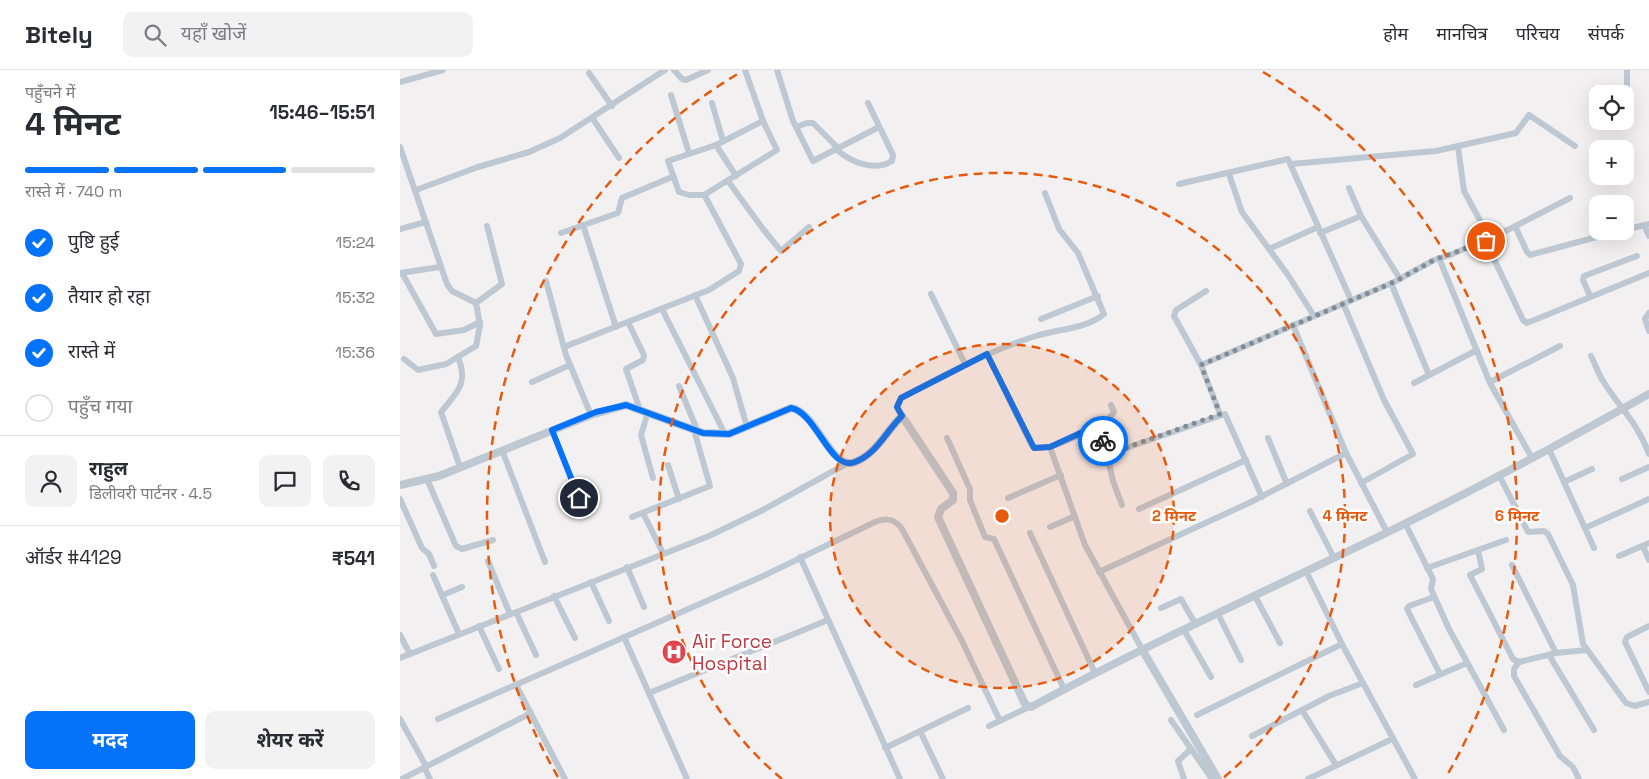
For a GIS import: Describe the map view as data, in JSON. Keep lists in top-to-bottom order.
{
  "places": {
    "hospital": ["Air Force Hospital"]
  },
  "page": {
    "header": "Bitely",
    "search": "यहाँ खोजें",
    "nav": [
      "होम",
      "मानचित्र",
      "परिचय",
      "संपर्क"
    ],
    "heading": ["4 मिनट", "पहुँचने में", "15:46–15:51"],
    "panel": [
      "राहुल",
      "डिलीवरी पार्टनर · 4.5",
      "ऑर्डर #4129",
      "₹541"
    ],
    "map_buttons": ["+", "−"],
    "bar": "रास्ते में · 740 m",
    "list": [
      ["पुष्टि हुई", "15:24"],
      ["तैयार हो रहा", "15:32"],
      ["रास्ते में", "15:36"],
      "पहुँच गया"
    ],
    "buttons": ["मदद", "शेयर करें"]
  },
  "rings": ["2 मिनट", "4 मिनट", "6 मिनट"]
}
